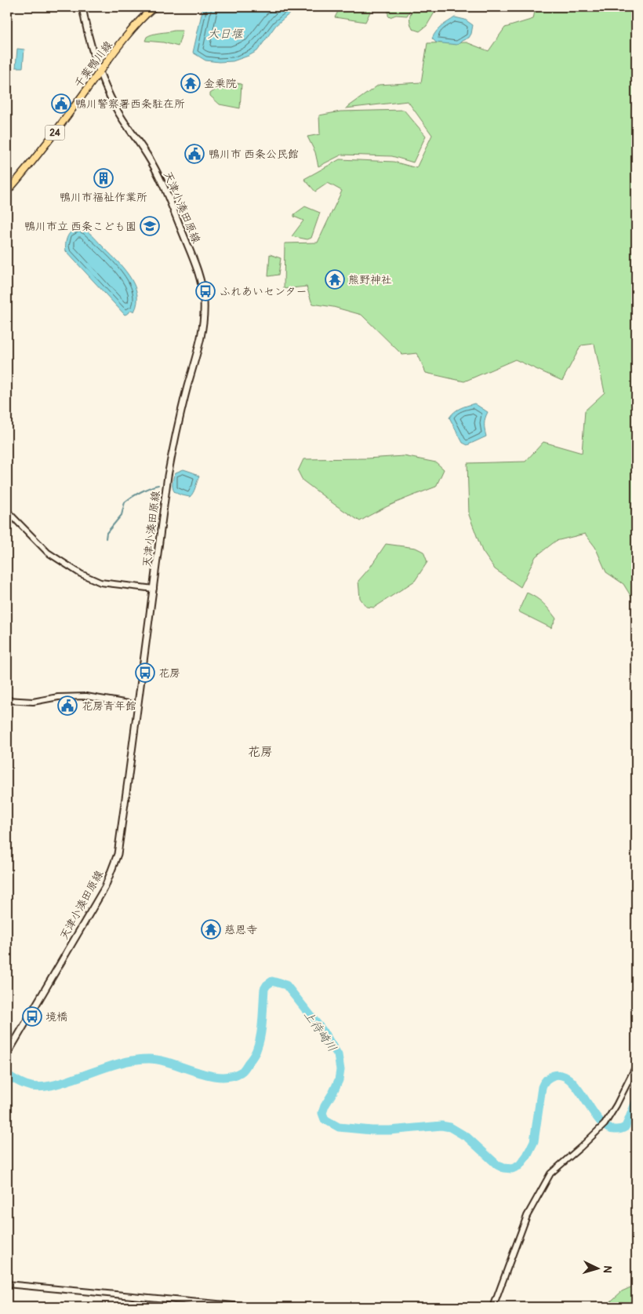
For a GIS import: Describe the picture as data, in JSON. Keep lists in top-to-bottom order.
{
  "streets": {
    "main road": ["千葉鴨川線", "24", "天津小湊田原線"]
  },
  "crossings": [
    ["千葉鴨川線", "天津小湊田原線"]
  ],
  "districts": ["花房"],
  "water": ["大日堰", "上待崎川"],
  "places": {
    "temple": ["金乗院", "熊野神社", "慈恩寺"],
    "public building": ["鴨川警察署西条駐在所", "鴨川市 西条公民館", "花房青年館"],
    "building": ["鴨川市福祉作業所"],
    "school or university": ["鴨川市立 西条こども園"],
    "bus stop": ["ふれあいセンター", "花房", "境橋"]
  },
  "north": "right"
}
